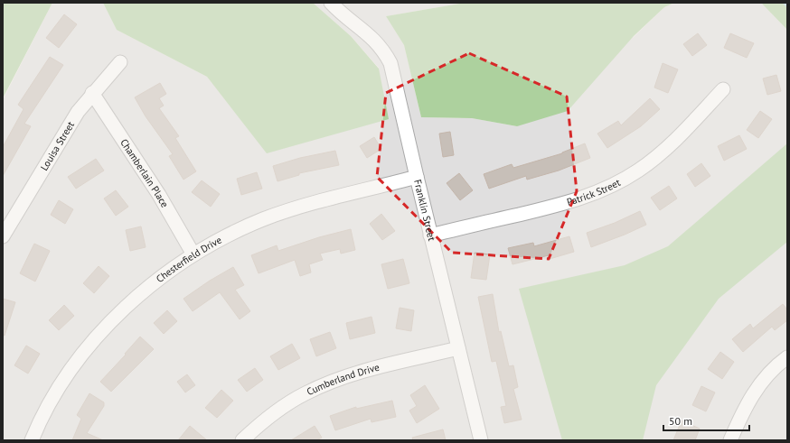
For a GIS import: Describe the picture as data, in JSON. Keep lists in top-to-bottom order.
{
  "streets": {
    "street": [
      "Louisa Street",
      "Chamberlain Place",
      "Patrick Street",
      "Franklin Street",
      "Chesterfield Drive",
      "Cumberland Drive"
    ]
  },
  "crossings": [
    ["Louisa Street", "Chamberlain Place"],
    ["Chamberlain Place", "Chesterfield Drive"],
    ["Patrick Street", "Franklin Street"],
    ["Franklin Street", "Chesterfield Drive"],
    ["Franklin Street", "Cumberland Drive"]
  ],
  "scale_bar": "50 m"
}
